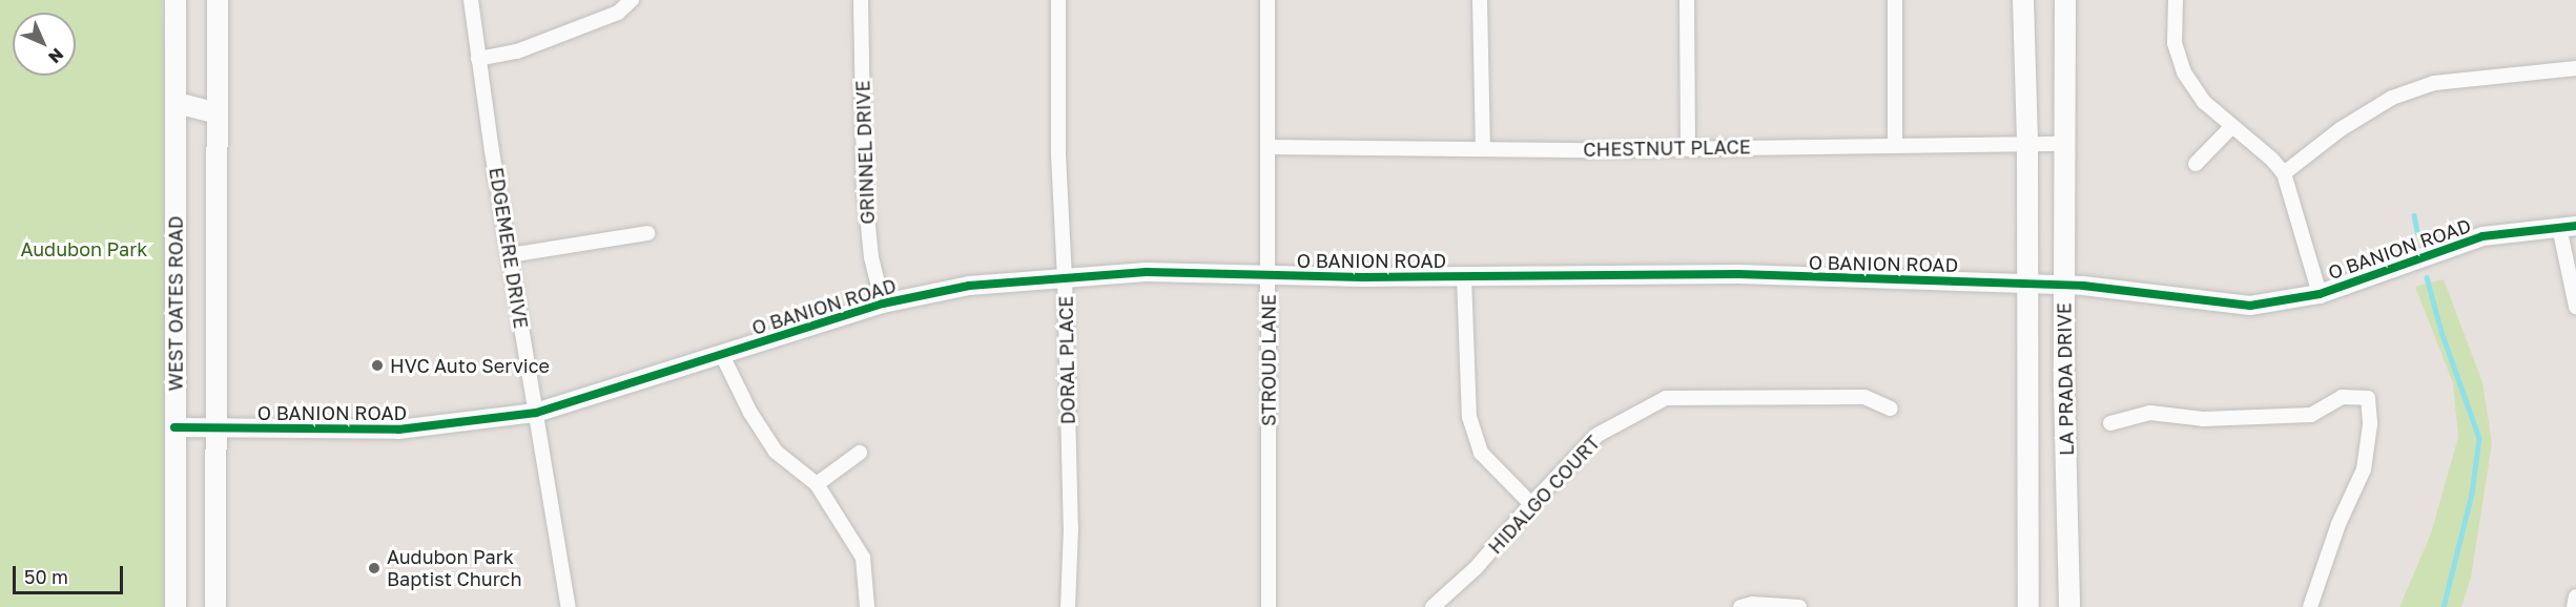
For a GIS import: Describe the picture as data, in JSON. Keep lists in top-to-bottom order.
{
  "streets": {
    "main road": ["WEST OATES ROAD", "LA PRADA DRIVE"],
    "street": [
      "CHESTNUT PLACE",
      "GRINNEL DRIVE",
      "EDGEMERE DRIVE",
      "O BANION ROAD",
      "DORAL PLACE",
      "STROUD LANE",
      "HIDALGO COURT"
    ]
  },
  "crossings": [
    ["CHESTNUT PLACE", "STROUD LANE"],
    ["CHESTNUT PLACE", "LA PRADA DRIVE"],
    ["GRINNEL DRIVE", "O BANION ROAD"],
    ["EDGEMERE DRIVE", "O BANION ROAD"],
    ["O BANION ROAD", "WEST OATES ROAD"],
    ["O BANION ROAD", "DORAL PLACE"],
    ["O BANION ROAD", "STROUD LANE"],
    ["O BANION ROAD", "LA PRADA DRIVE"]
  ],
  "parks": ["Audubon Park"],
  "places": ["HVC Auto Service", "Audubon Park Baptist Church"],
  "scale_bar": "50 m",
  "north": "bottom right"
}
